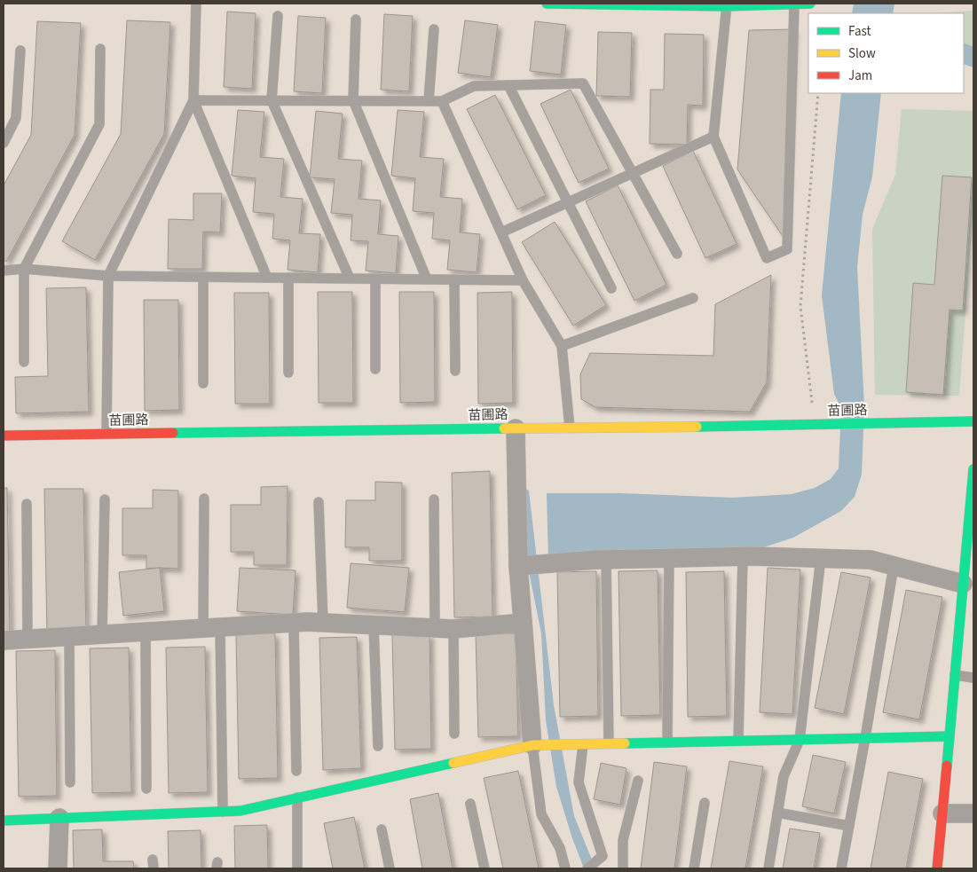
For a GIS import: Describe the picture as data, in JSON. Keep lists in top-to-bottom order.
{
  "streets": {
    "street": ["苗圃路"]
  },
  "legend": ["Fast", "Slow", "Jam"]
}
